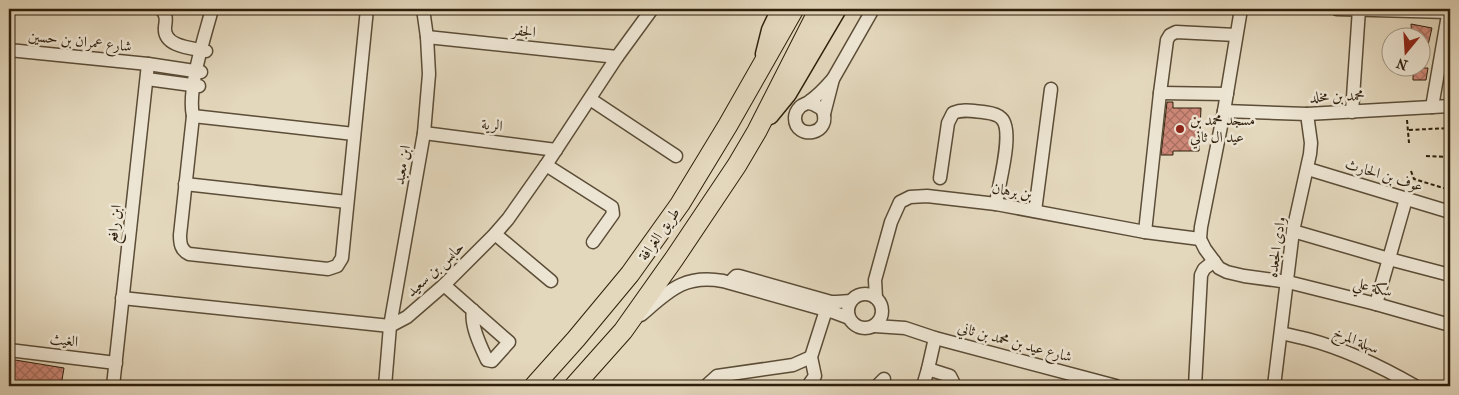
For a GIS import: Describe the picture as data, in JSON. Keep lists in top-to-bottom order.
{
  "streets": {
    "highway": ["طريق الغرافة"],
    "street": [
      "الجفر",
      "شارع عمران بن حسين",
      "محمد بن مخلد",
      "الرية",
      "ابن معبد",
      "عوف بن الحارث",
      "بن برهان",
      "ابن رافع",
      "وادى الجعده",
      "حابس بن سعيد",
      "سكة علي",
      "الغيث",
      "سهلة المرخ",
      "شارع عيد بن محمد بن ثاني"
    ]
  },
  "crossings": [
    ["الجفر", "ابن معبد"],
    ["الجفر", "حابس بن سعيد"],
    ["شارع عمران بن حسين", "ابن رافع"],
    ["محمد بن مخلد", "وادى الجعده"],
    ["الرية", "ابن معبد"],
    ["الرية", "حابس بن سعيد"],
    ["ابن معبد", "حابس بن سعيد"],
    ["عوف بن الحارث", "وادى الجعده"],
    ["بن برهان", "شارع عيد بن محمد بن ثاني"],
    ["ابن رافع", "الغيث"],
    ["وادى الجعده", "سكة علي"],
    ["وادى الجعده", "سهلة المرخ"]
  ],
  "places": ["مسجد محمد بن عيد ال ثاني"],
  "north": "bottom"
}
